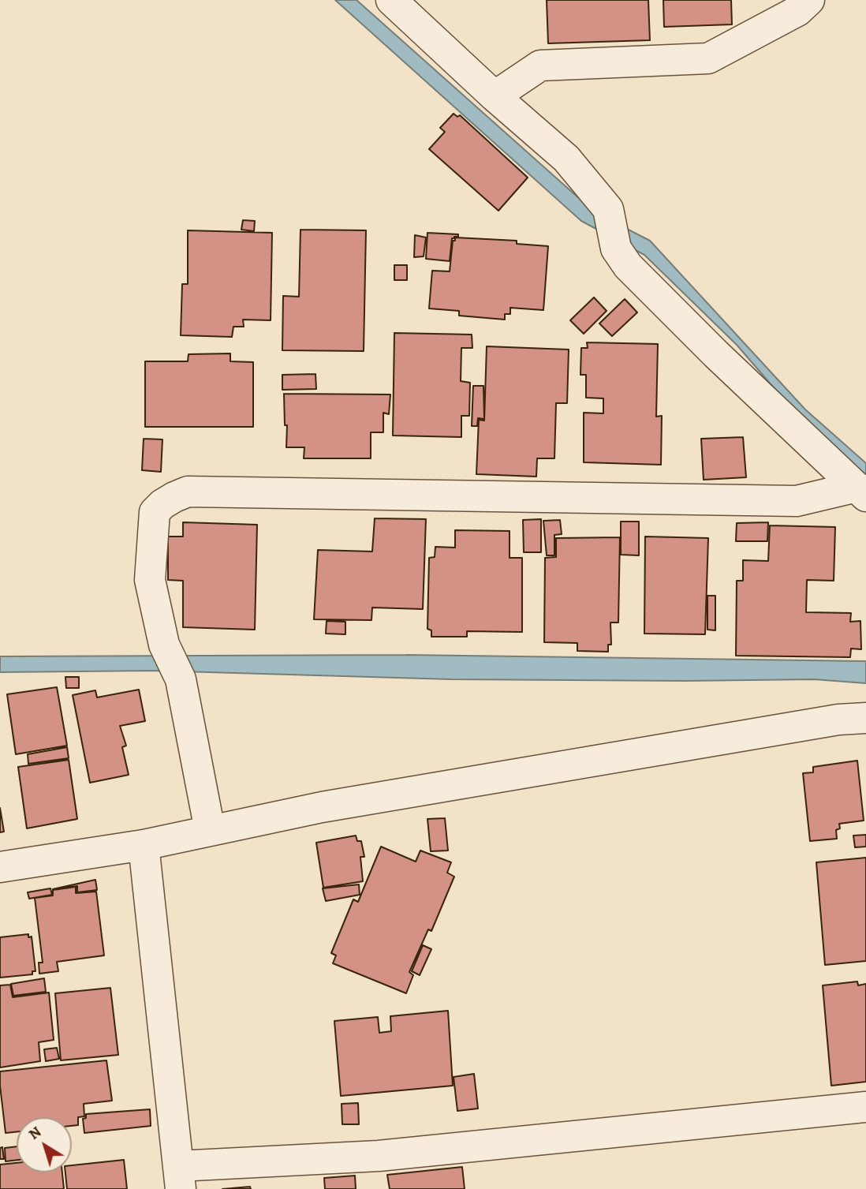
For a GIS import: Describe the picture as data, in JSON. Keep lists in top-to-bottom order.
{
  "north": "top left"
}
